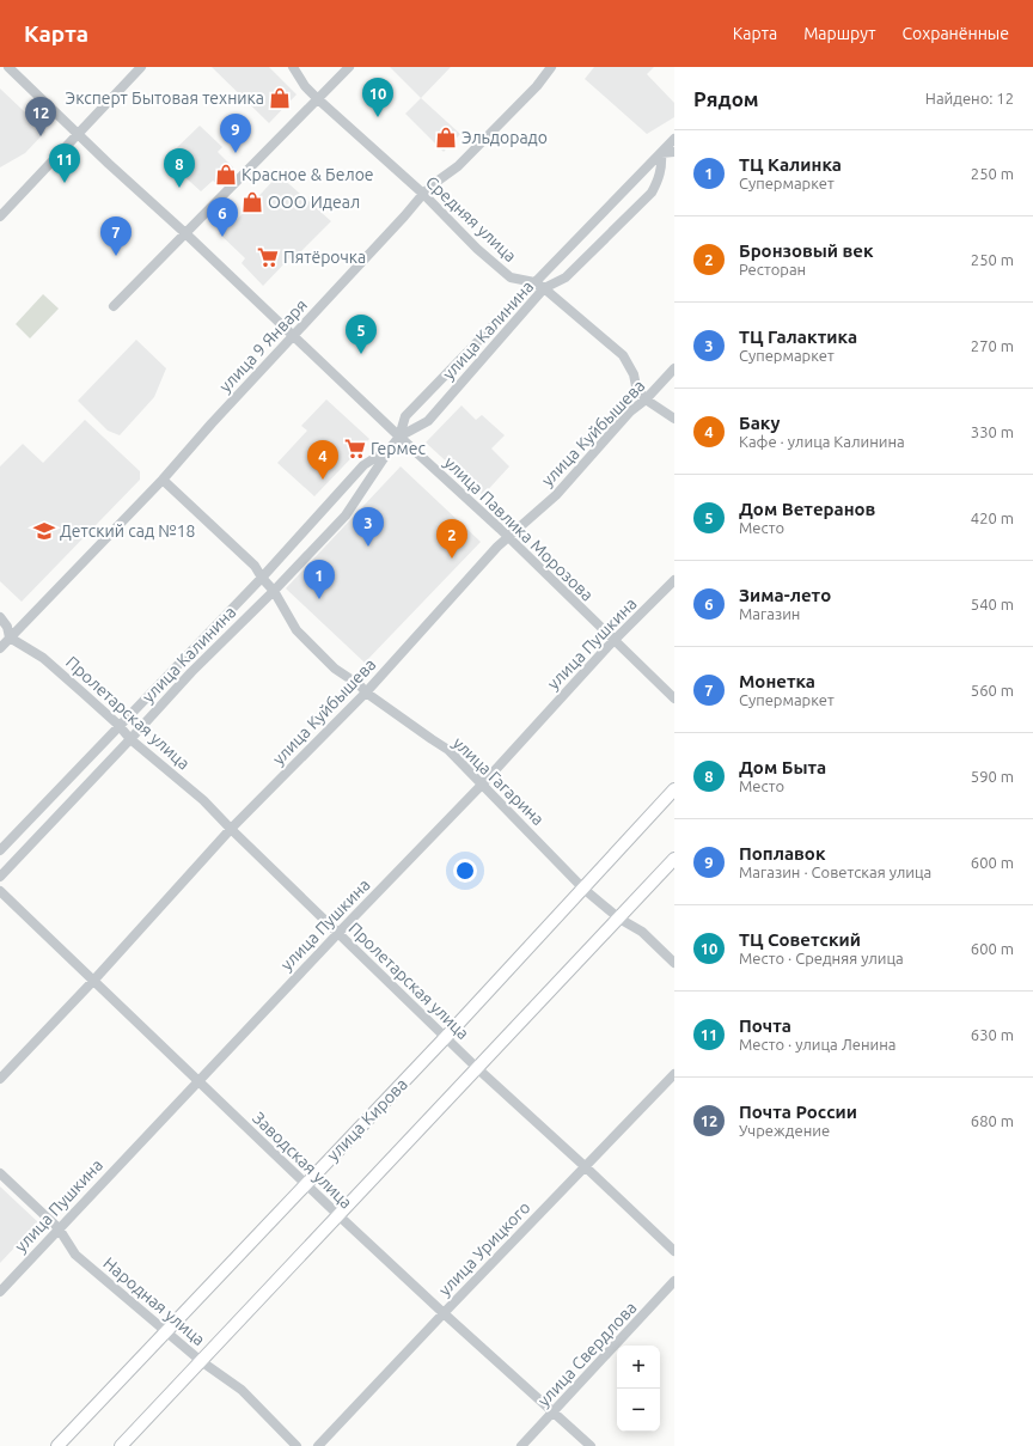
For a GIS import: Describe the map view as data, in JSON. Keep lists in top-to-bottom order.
{
  "streets": {
    "main road": ["улица Кирова"],
    "street": [
      "Средняя улица",
      "улица Калинина",
      "улица 9 Января",
      "улица Куйбышева",
      "улица Павлика Морозова",
      "улица Пушкина",
      "Пролетарская улица",
      "улица Гагарина",
      "Заводская улица",
      "улица Урицкого",
      "Народная улица",
      "улица Свердлова"
    ]
  },
  "crossings": [
    ["Средняя улица", "улица Калинина"],
    ["Средняя улица", "улица 9 Января"],
    ["Средняя улица", "улица Куйбышева"],
    ["улица Калинина", "улица Павлика Морозова"],
    ["улица Калинина", "Пролетарская улица"],
    ["улица Калинина", "улица Гагарина"],
    ["улица 9 Января", "улица Павлика Морозова"],
    ["улица 9 Января", "Пролетарская улица"],
    ["улица 9 Января", "улица Гагарина"],
    ["улица Куйбышева", "улица Павлика Морозова"],
    ["улица Куйбышева", "Пролетарская улица"],
    ["улица Куйбышева", "улица Гагарина"],
    ["улица Куйбышева", "Заводская улица"],
    ["улица Павлика Морозова", "улица Пушкина"],
    ["улица Пушкина", "Пролетарская улица"],
    ["улица Пушкина", "улица Гагарина"],
    ["улица Пушкина", "Заводская улица"],
    ["улица Пушкина", "Народная улица"],
    ["Пролетарская улица", "улица Кирова"],
    ["Пролетарская улица", "улица Урицкого"],
    ["улица Гагарина", "улица Кирова"],
    ["улица Кирова", "Заводская улица"],
    ["улица Кирова", "Народная улица"],
    ["Заводская улица", "улица Урицкого"],
    ["Заводская улица", "улица Свердлова"]
  ],
  "places": {
    "shop": [
      "Эксперт Бытовая техника",
      "Эльдорадо",
      "Красное & Белое",
      "ООО Идеал"
    ],
    "supermarket": ["Пятёрочка", "Гермес"],
    "school or university": ["Детский сад №18"]
  },
  "page": {
    "header": "Карта",
    "nav": ["Карта", "Маршрут", "Сохранённые"],
    "heading": ["Рядом", "Найдено: 12"],
    "pins": [
      "10",
      "12",
      "9",
      "11",
      "8",
      "6",
      "7",
      "5",
      "4",
      "3",
      "2",
      "1"
    ],
    "list": [
      {
        "mark": "1",
        "name": "ТЦ Калинка",
        "note": "Супермаркет",
        "value": "250 m"
      },
      {
        "mark": "2",
        "name": "Бронзовый век",
        "note": "Ресторан",
        "value": "250 m"
      },
      {
        "mark": "3",
        "name": "ТЦ Галактика",
        "note": "Супермаркет",
        "value": "270 m"
      },
      {
        "mark": "4",
        "name": "Баку",
        "note": "Кафе · улица Калинина",
        "value": "330 m"
      },
      {
        "mark": "5",
        "name": "Дом Ветеранов",
        "note": "Место",
        "value": "420 m"
      },
      {
        "mark": "6",
        "name": "Зима-лето",
        "note": "Магазин",
        "value": "540 m"
      },
      {
        "mark": "7",
        "name": "Монетка",
        "note": "Супермаркет",
        "value": "560 m"
      },
      {
        "mark": "8",
        "name": "Дом Быта",
        "note": "Место",
        "value": "590 m"
      },
      {
        "mark": "9",
        "name": "Поплавок",
        "note": "Магазин · Советская улица",
        "value": "600 m"
      },
      {
        "mark": "10",
        "name": "ТЦ Советский",
        "note": "Место · Средняя улица",
        "value": "600 m"
      },
      {
        "mark": "11",
        "name": "Почта",
        "note": "Место · улица Ленина",
        "value": "630 m"
      },
      {
        "mark": "12",
        "name": "Почта России",
        "note": "Учреждение",
        "value": "680 m"
      }
    ],
    "map_buttons": ["+", "−"]
  }
}
